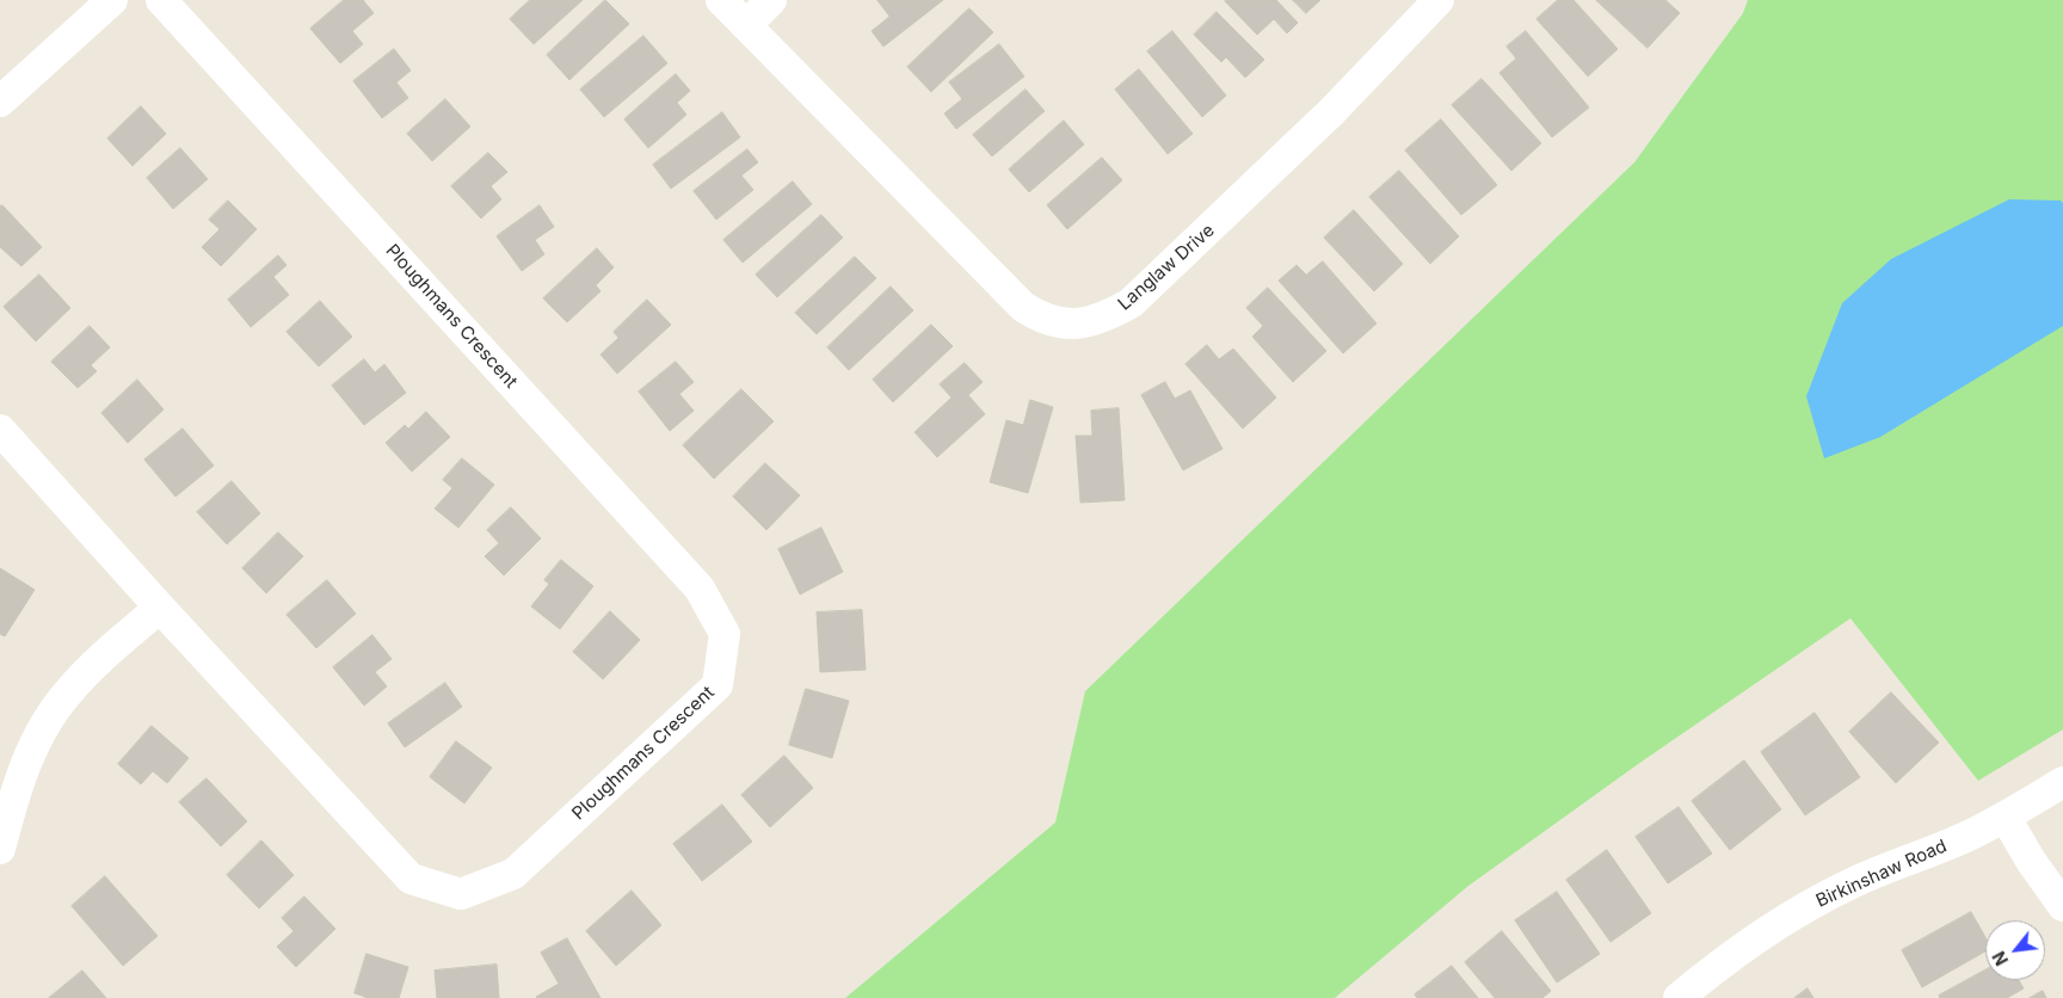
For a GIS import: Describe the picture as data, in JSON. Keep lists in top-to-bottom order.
{
  "streets": {
    "street": ["Langlaw Drive", "Ploughmans Crescent", "Birkinshaw Road"]
  },
  "north": "bottom left"
}
